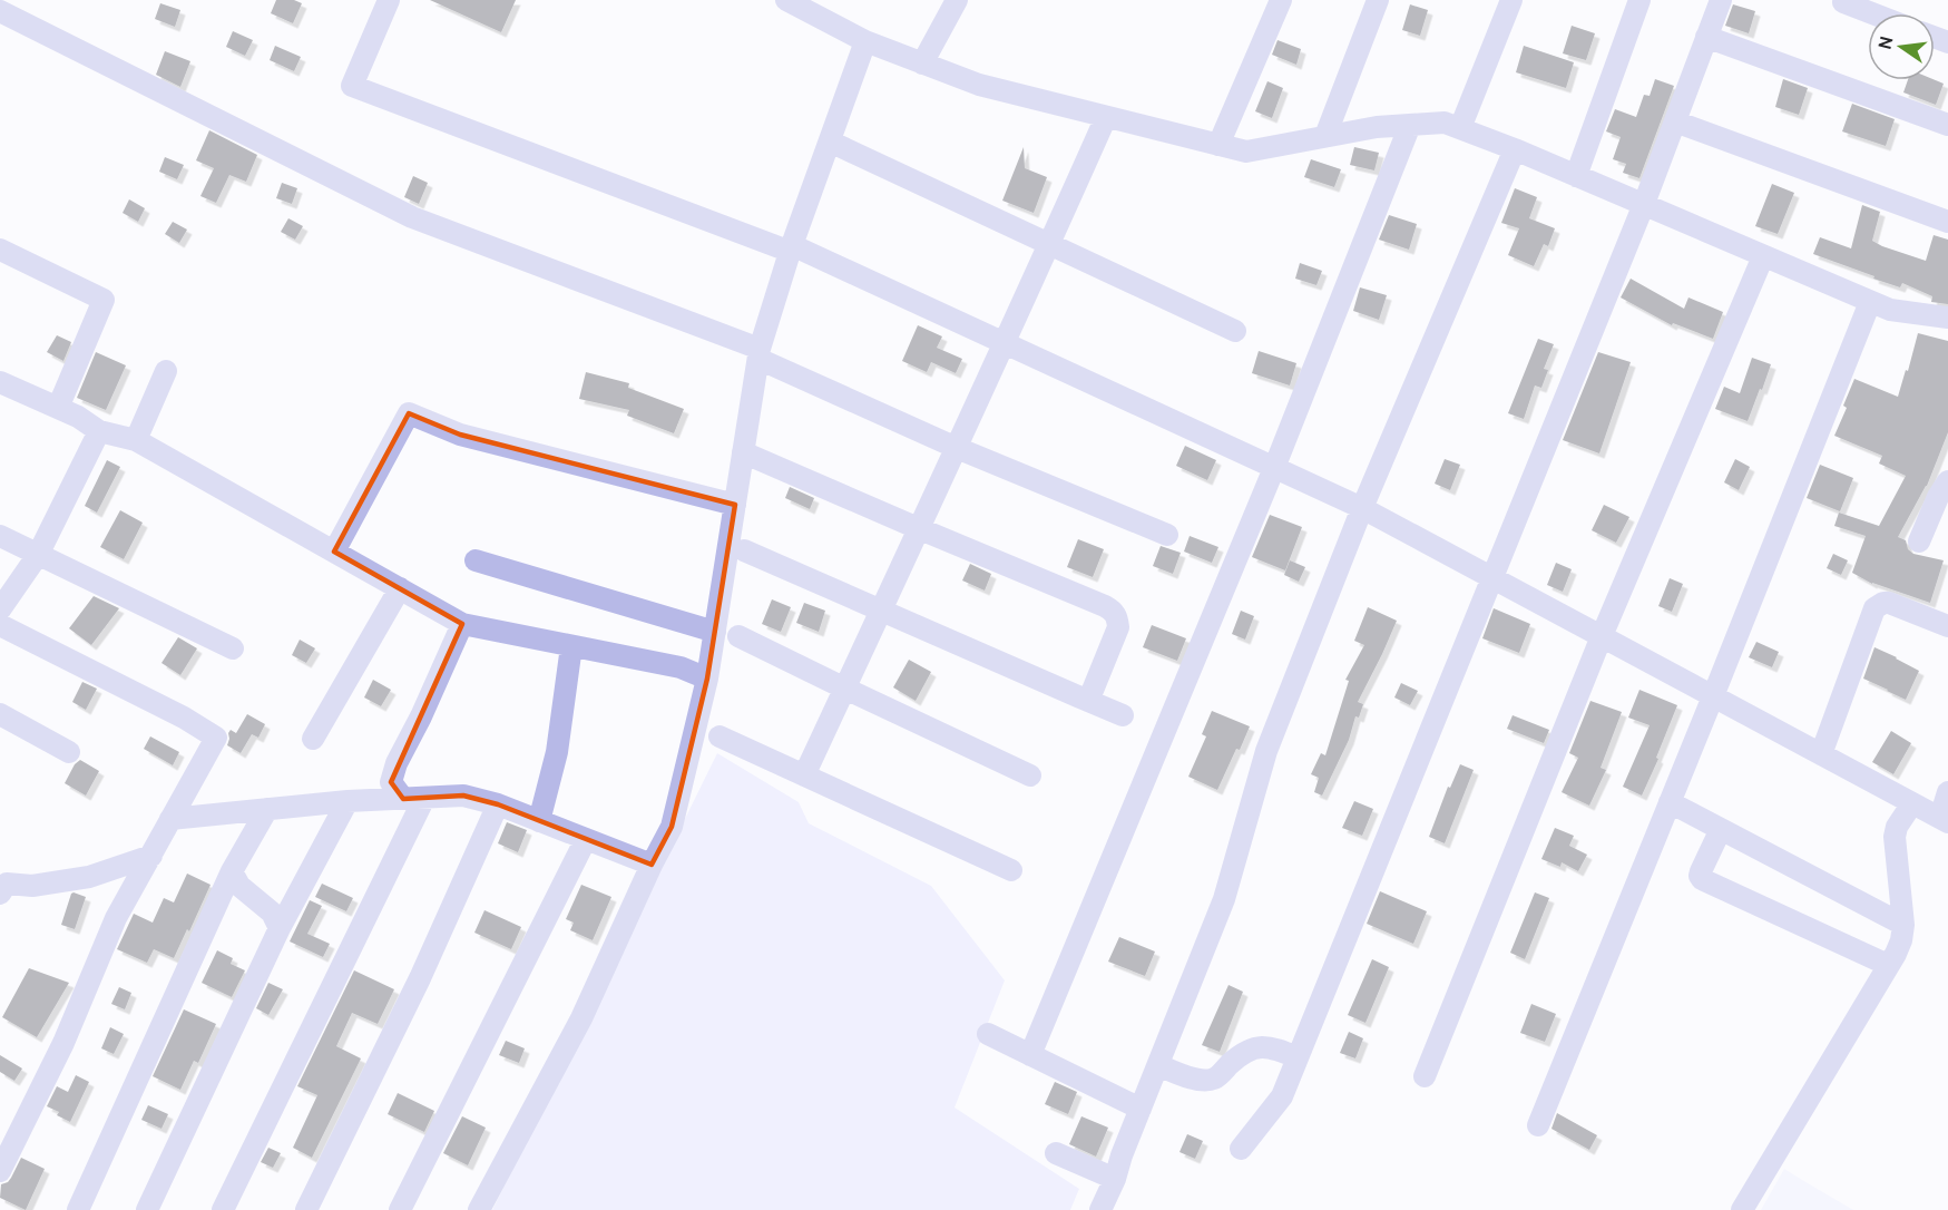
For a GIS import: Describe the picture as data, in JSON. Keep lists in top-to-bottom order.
{
  "north": "left"
}
